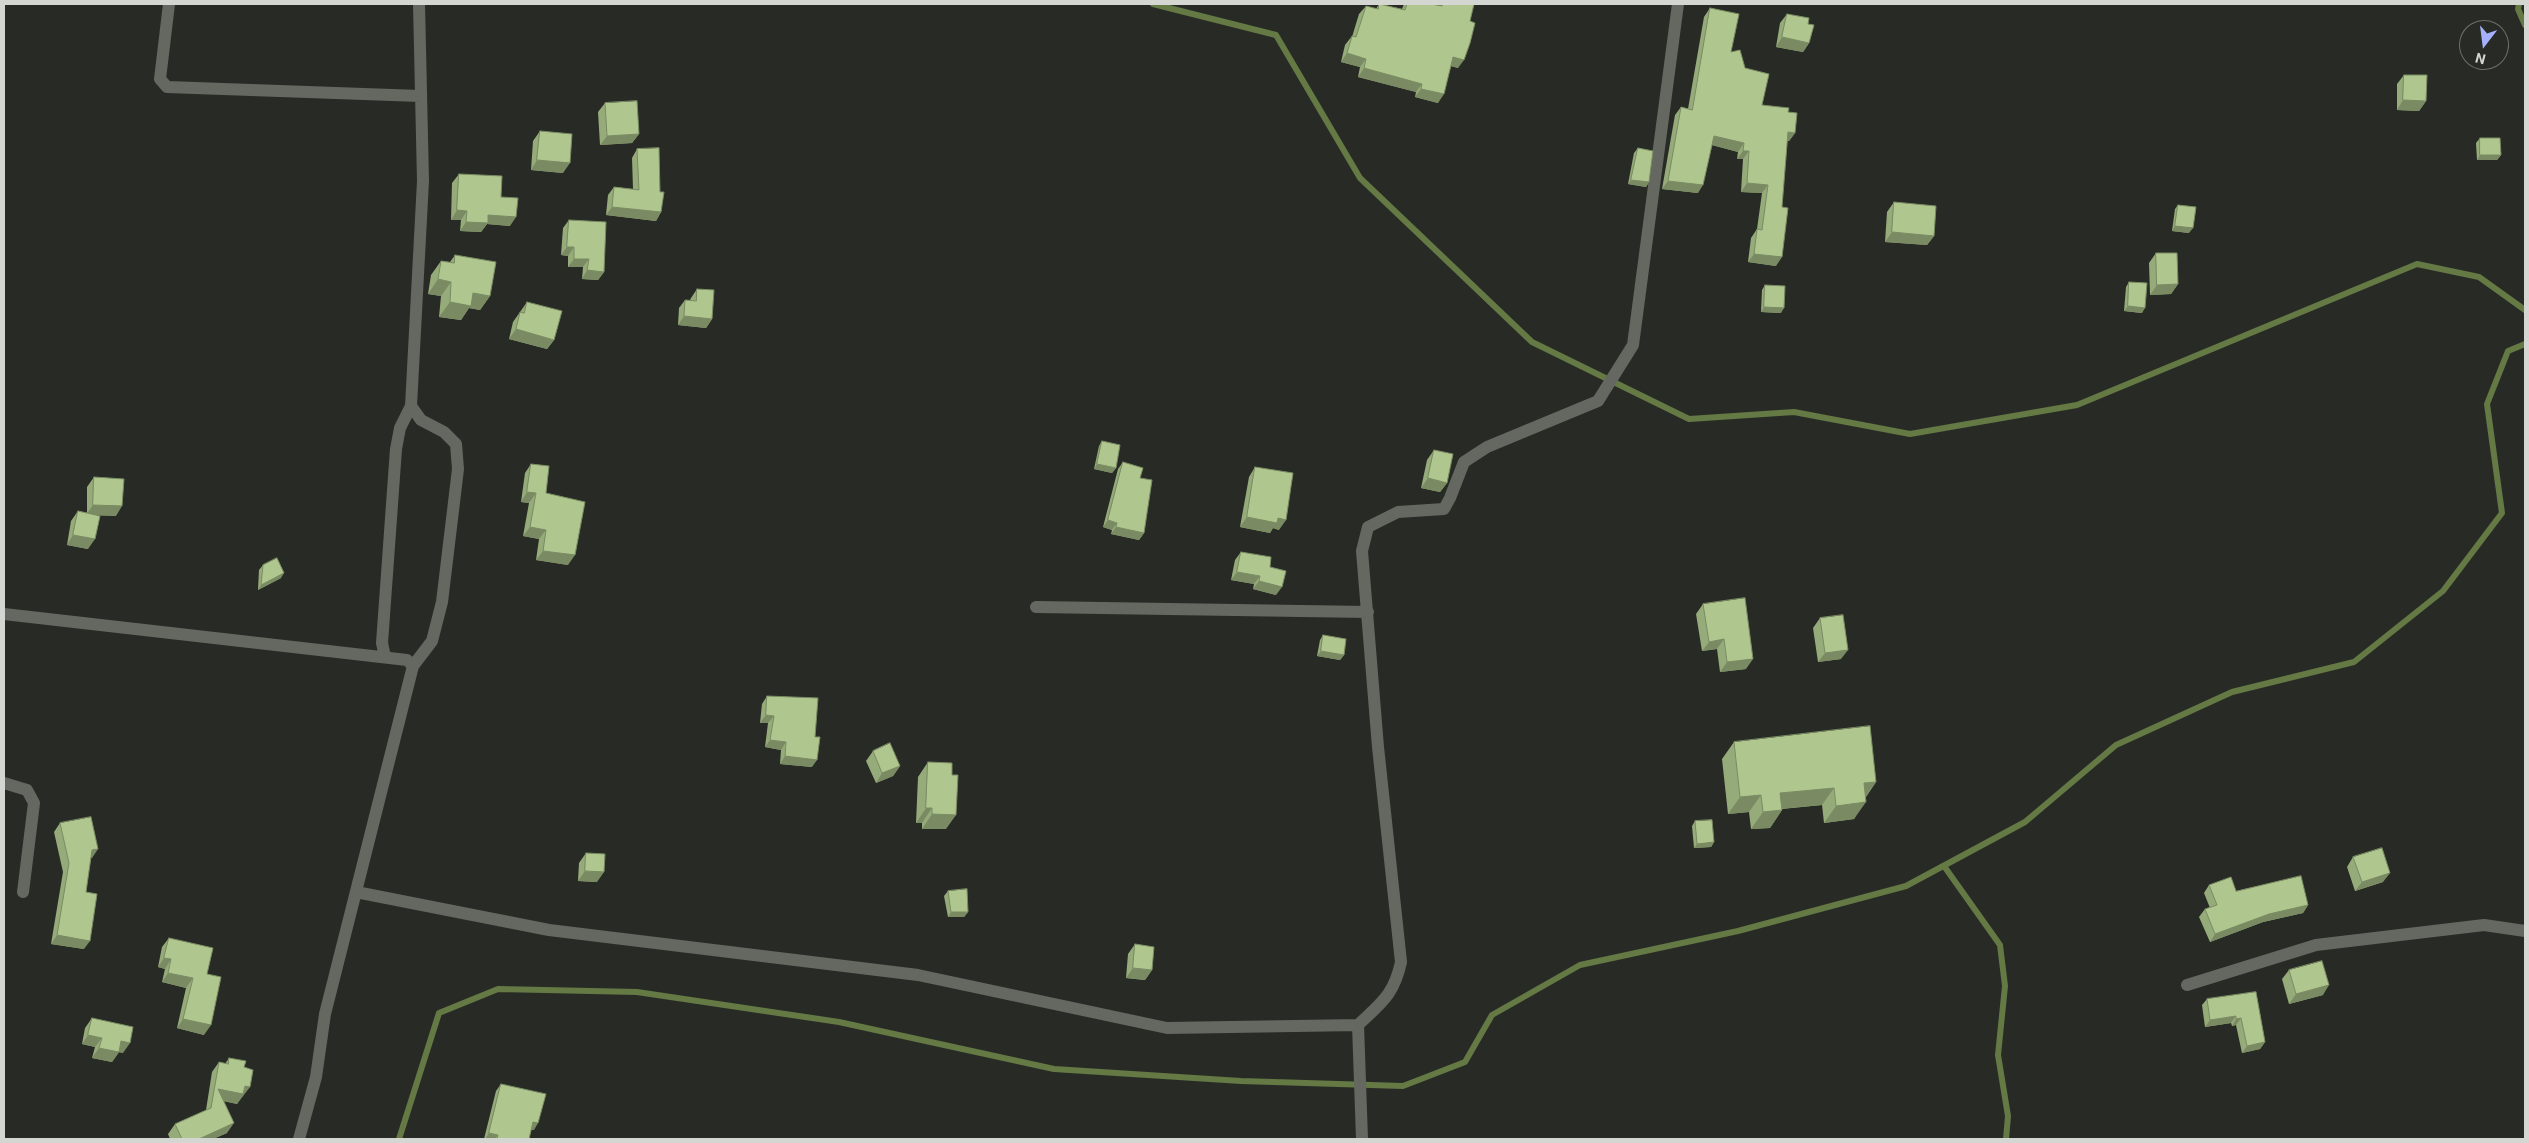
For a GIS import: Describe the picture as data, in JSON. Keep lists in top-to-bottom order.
{
  "north": "bottom"
}
